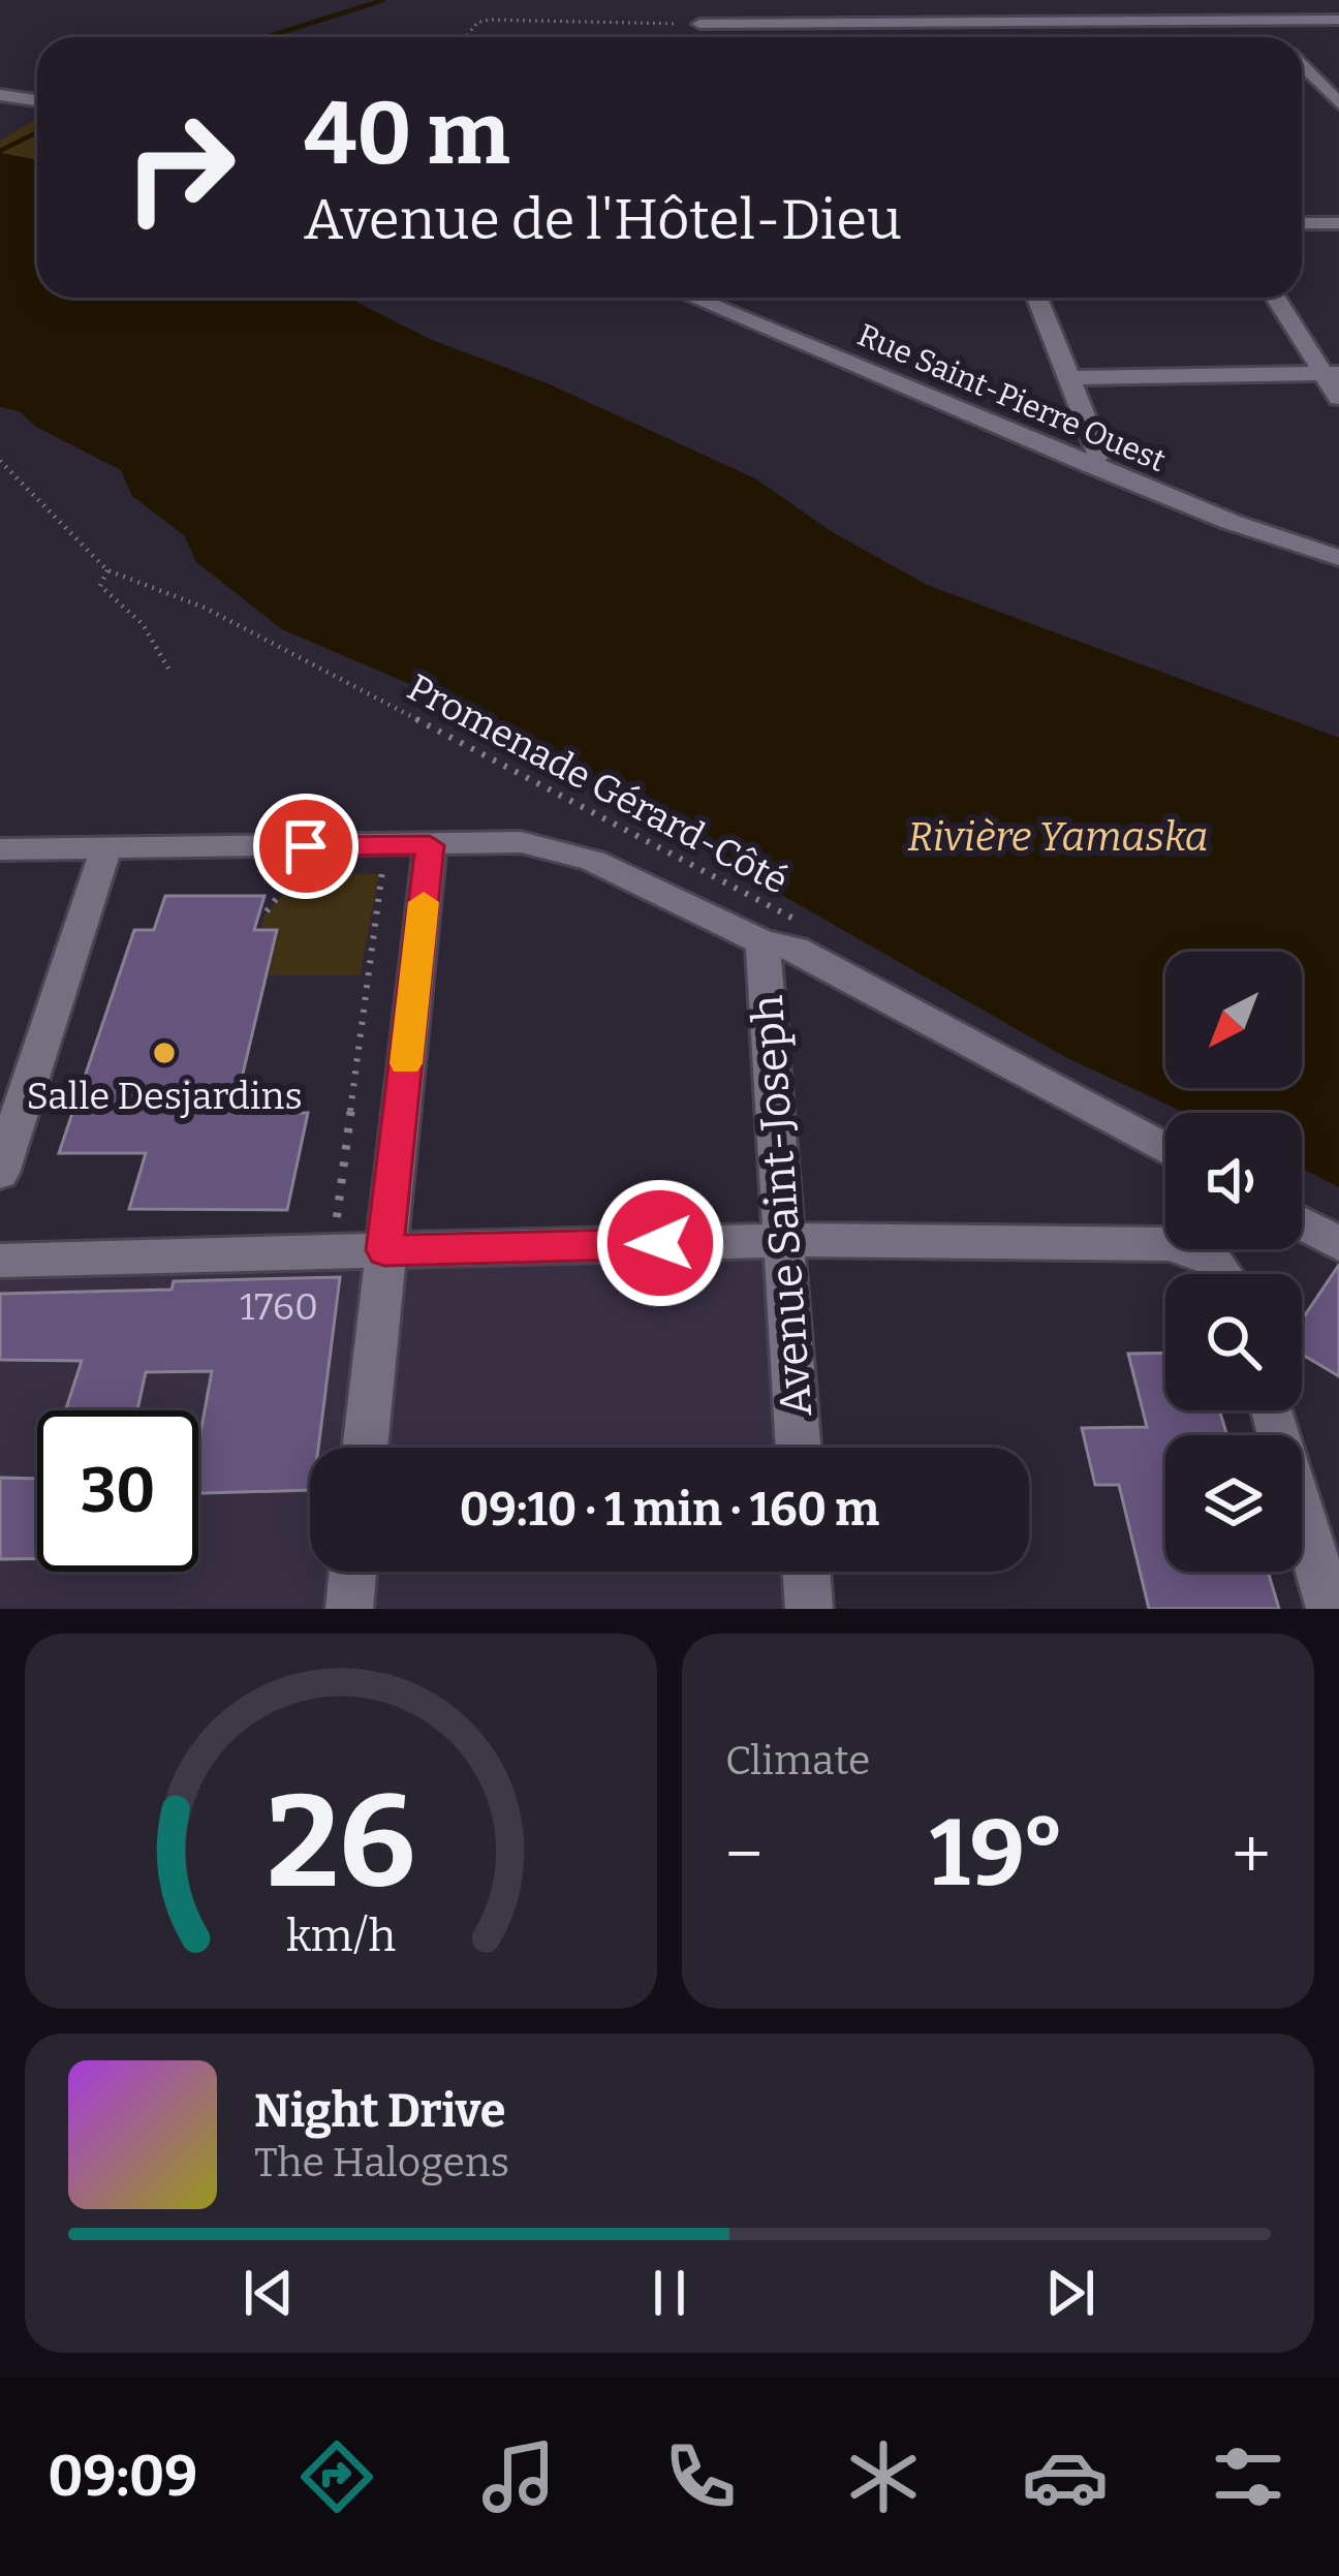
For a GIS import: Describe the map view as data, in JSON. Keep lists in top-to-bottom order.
{
  "streets": {
    "street": ["Rue Saint-Pierre Ouest", "Avenue Saint-Joseph"],
    "path": ["Promenade Gérard-Côté"]
  },
  "water": ["Rivière Yamaska"],
  "places": ["Salle Desjardins"],
  "house_numbers": ["1760"],
  "north": "bottom left",
  "page": {
    "turn": ["40 m", "Avenue de l'Hôtel-Dieu"],
    "limit": "30",
    "trip": "09:10 · 1 min · 160 m",
    "tile": "Climate",
    "heat": ["−", "19°", "+"],
    "song": ["Night Drive", "The Halogens"],
    "tabs": "09:09",
    "gauge": ["26", "km/h"]
  }
}
